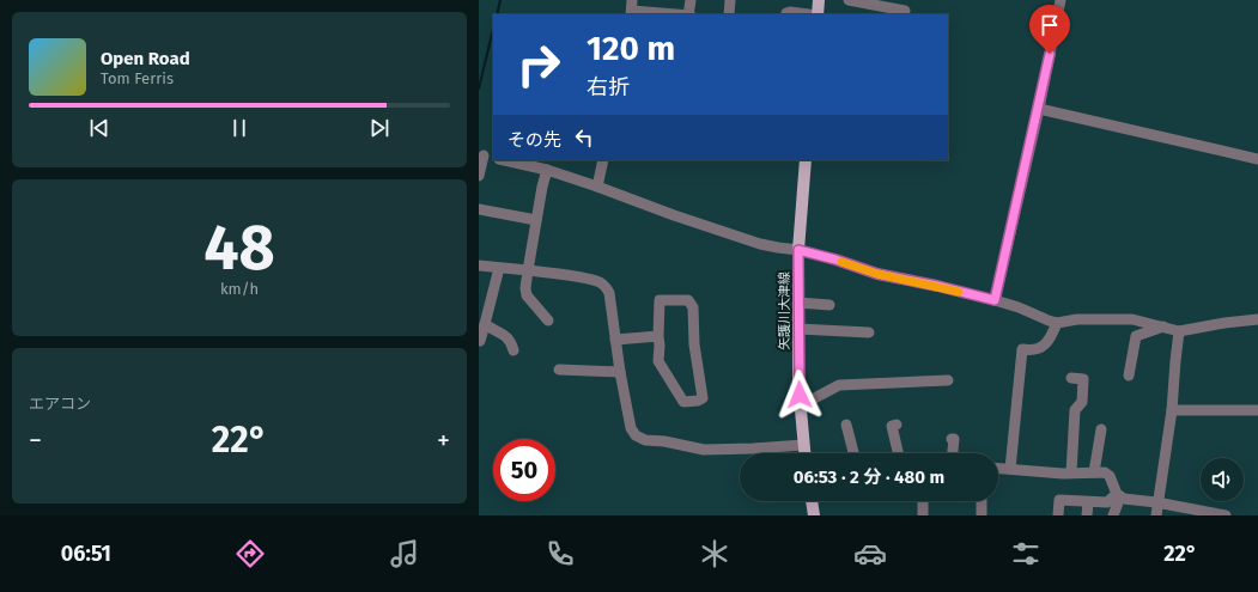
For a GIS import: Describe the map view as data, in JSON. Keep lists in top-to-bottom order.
{
  "streets": {
    "main road": ["矢護川大津線"]
  },
  "page": {
    "turn": ["120 m", "右折"],
    "song": ["Open Road", "Tom Ferris"],
    "then": "その先",
    "tile": [
      ["48", "km/h"],
      "エアコン"
    ],
    "heat": ["−", "22°", "+"],
    "limit": "50",
    "trip": "06:53 · 2 分 · 480 m",
    "tabs": ["06:51", "22°"]
  }
}
